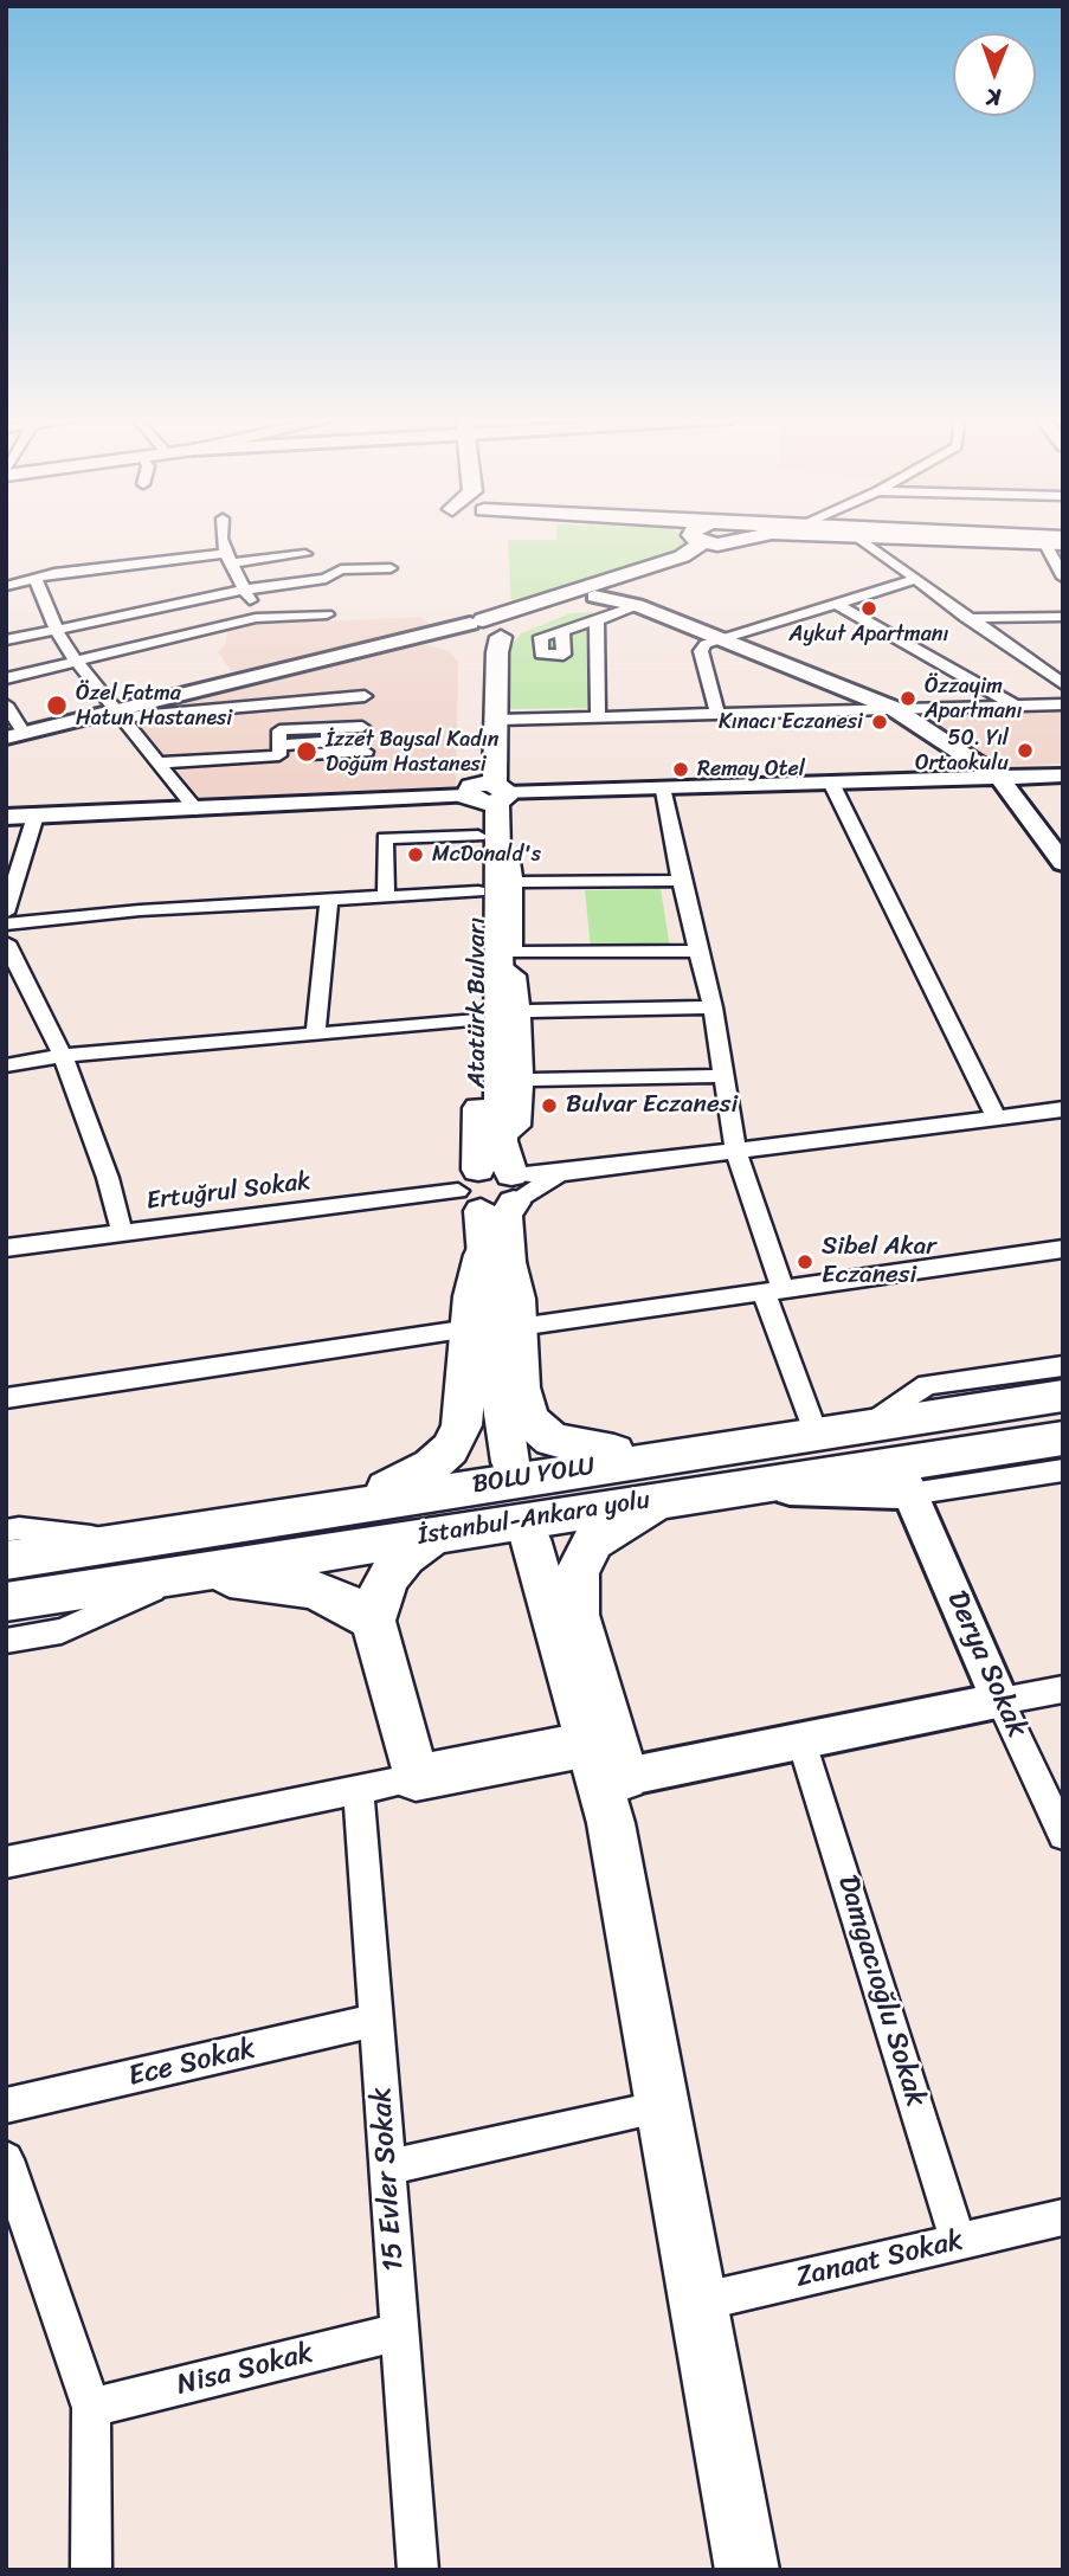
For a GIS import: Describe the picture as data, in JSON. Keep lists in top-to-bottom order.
{
  "streets": {
    "highway": ["BOLU YOLU", "İstanbul-Ankara yolu"],
    "main road": ["Atatürk Bulvarı", "Derya Sokak"],
    "street": [
      "Ertuğrul Sokak",
      "Damgacıoğlu Sokak",
      "Ece Sokak",
      "15 Evler Sokak",
      "Zanaat Sokak",
      "Nisa Sokak"
    ]
  },
  "crossings": [
    ["Atatürk Bulvarı", "Ertuğrul Sokak"],
    ["BOLU YOLU", "İstanbul-Ankara yolu"],
    ["İstanbul-Ankara yolu", "Derya Sokak"],
    ["Damgacıoğlu Sokak", "Zanaat Sokak"],
    ["Ece Sokak", "15 Evler Sokak"],
    ["15 Evler Sokak", "Nisa Sokak"]
  ],
  "places": [
    "Aykut Apartmanı",
    "Özzayim Apartmanı",
    "Özel Fatma Hatun Hastanesi",
    "Kınacı Eczanesi",
    "50. Yıl Ortaokulu",
    "İzzet Baysal Kadın Doğum Hastanesi",
    "Remay Otel",
    "McDonald's",
    "Bulvar Eczanesi",
    "Sibel Akar Eczanesi"
  ],
  "north": "bottom"
}
